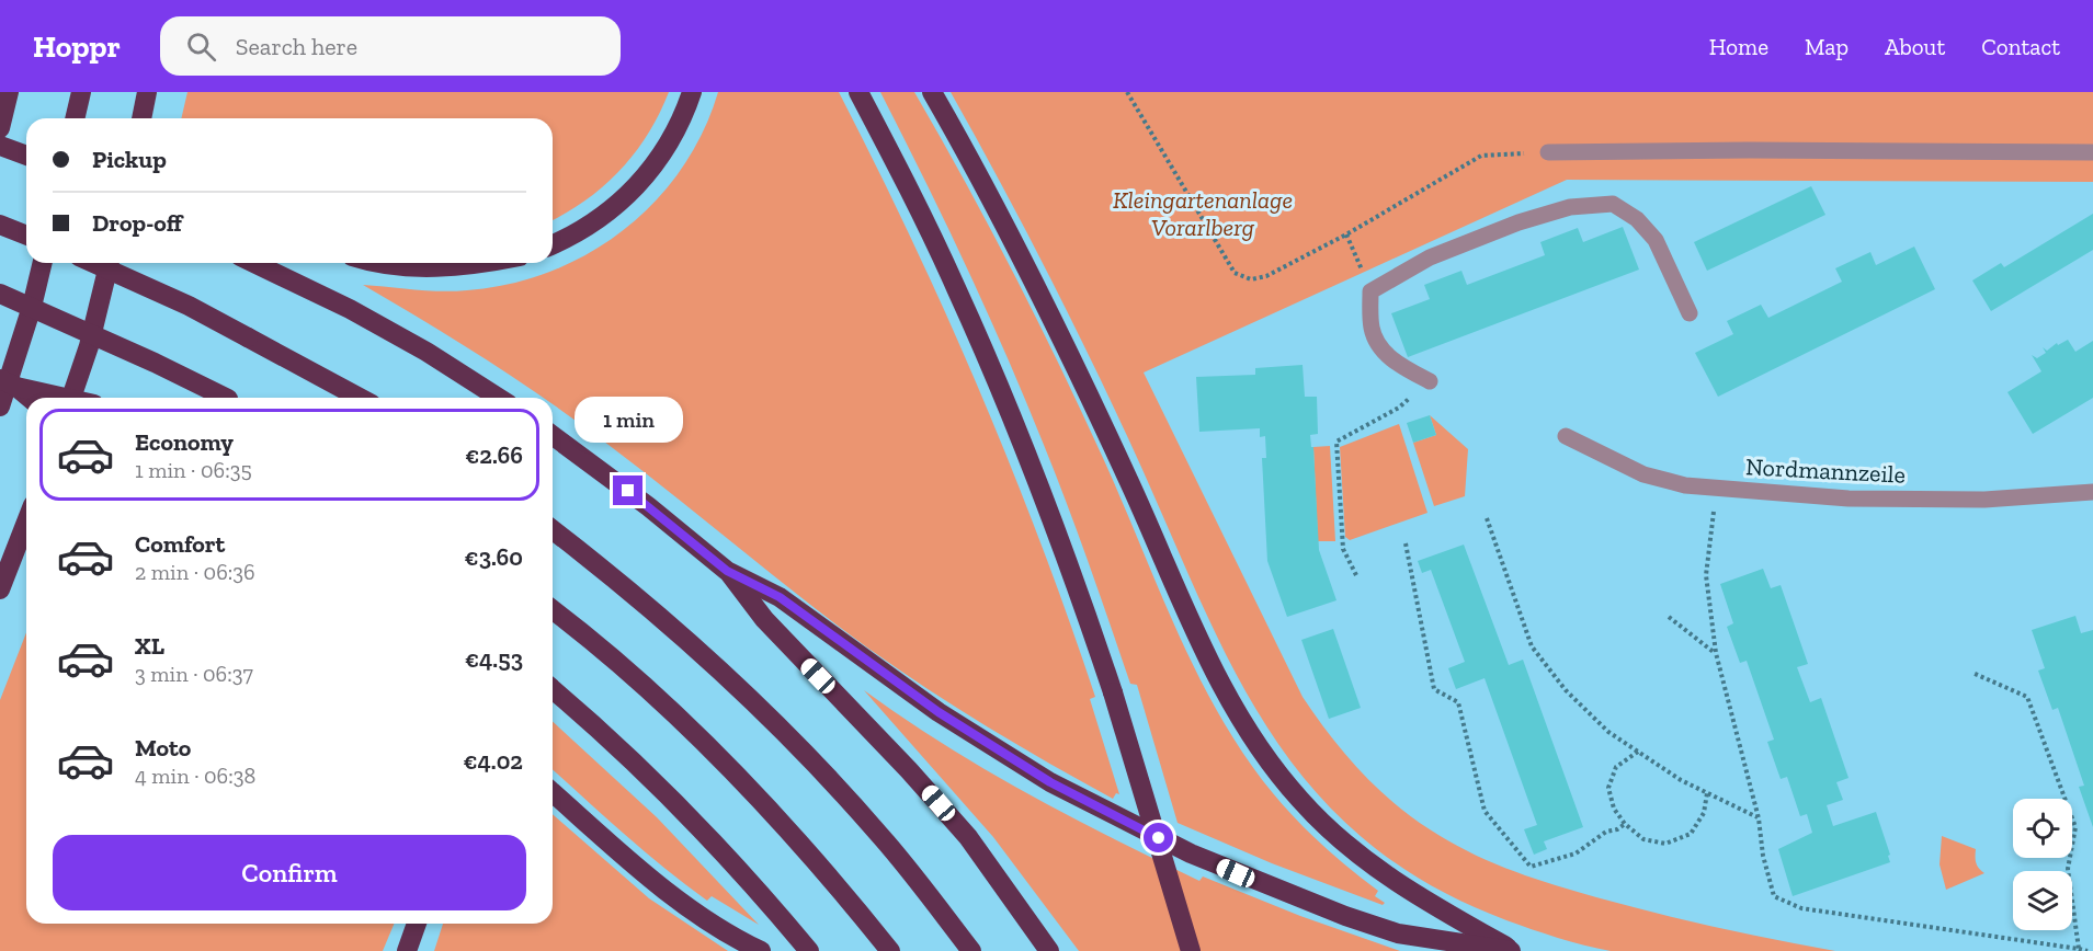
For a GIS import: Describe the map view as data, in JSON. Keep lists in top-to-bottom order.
{
  "streets": {
    "street": ["Nordmannzeile"]
  },
  "parks": ["Kleingartenanlage Vorarlberg"],
  "page": {
    "header": "Hoppr",
    "search": "Search here",
    "nav": [
      "Home",
      "Map",
      "About",
      "Contact"
    ],
    "banner": ["Pickup", "Drop-off"],
    "bubble": "1 min",
    "list": [
      {
        "name": "Economy",
        "note": "1 min · 06:35",
        "value": "€2.66"
      },
      {
        "name": "Comfort",
        "note": "2 min · 06:36",
        "value": "€3.60"
      },
      {
        "name": "XL",
        "note": "3 min · 06:37",
        "value": "€4.53"
      },
      {
        "name": "Moto",
        "note": "4 min · 06:38",
        "value": "€4.02"
      }
    ],
    "buttons": "Confirm"
  }
}
